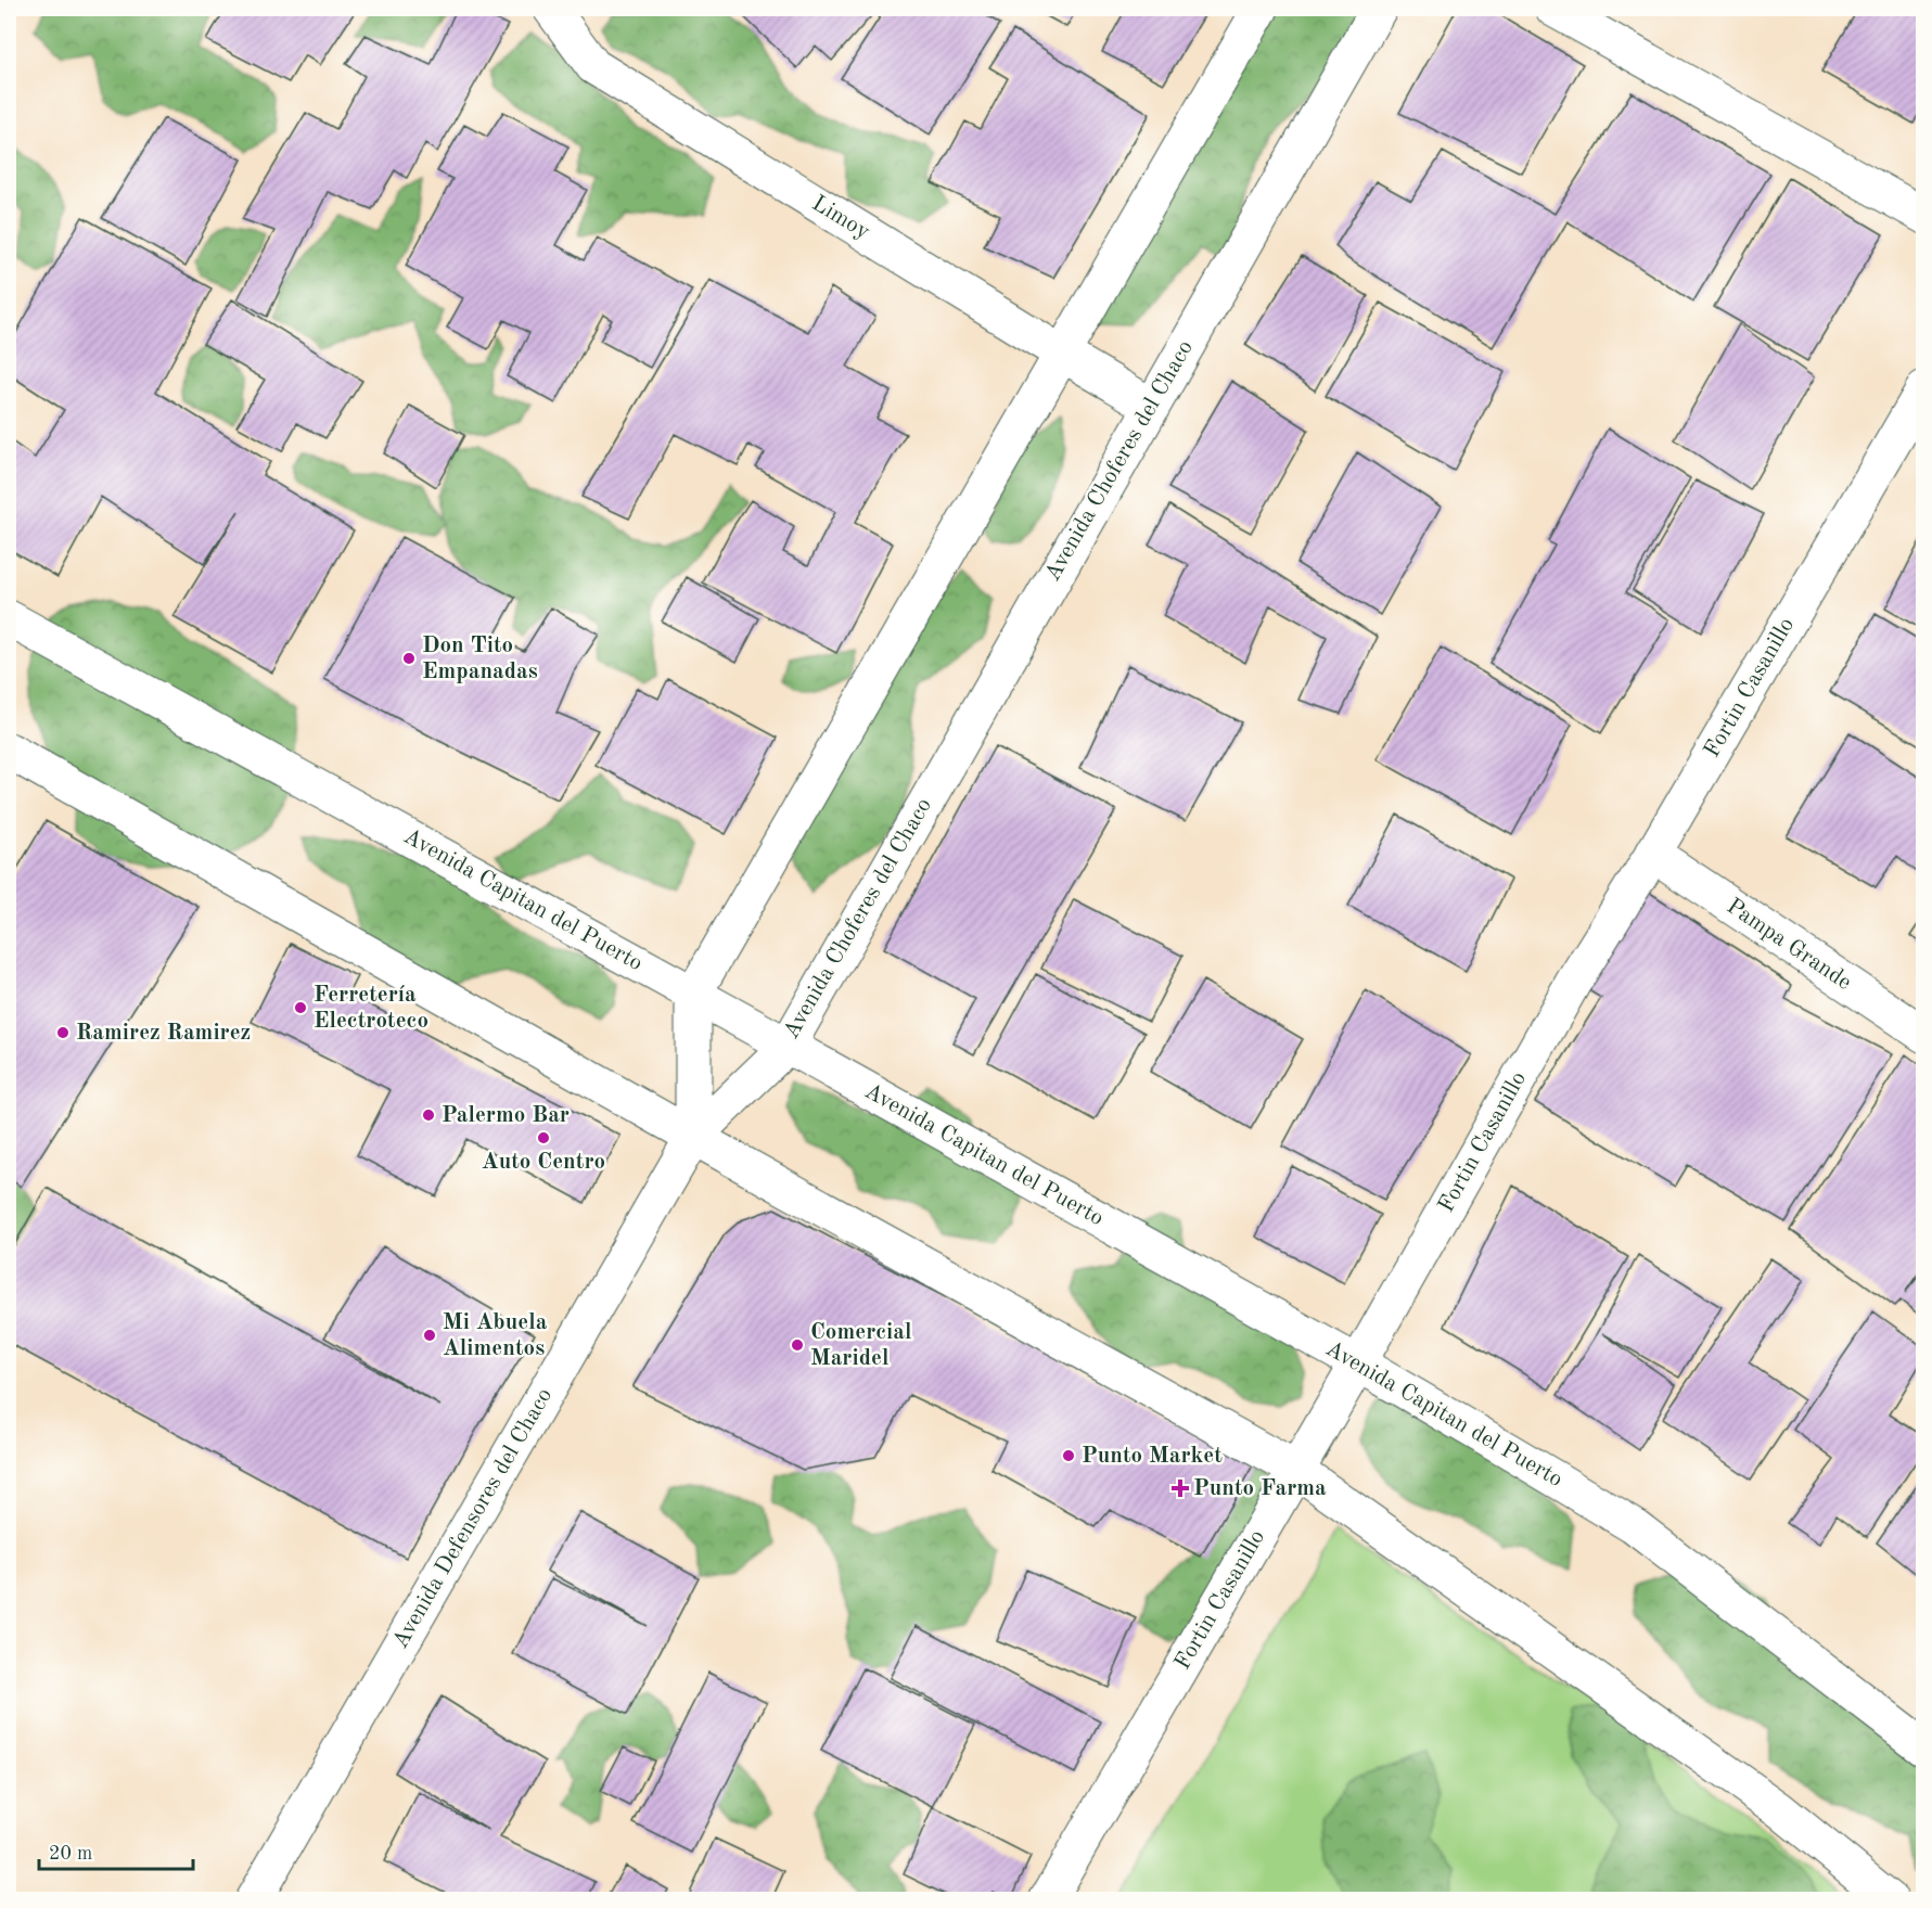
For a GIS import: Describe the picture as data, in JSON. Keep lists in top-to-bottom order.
{
  "streets": {
    "street": [
      "Limoy",
      "Avenida Choferes del Chaco",
      "Fortin Casanillo",
      "Avenida Capitan del Puerto",
      "Pampa Grande",
      "Avenida Defensores del Chaco"
    ]
  },
  "crossings": [
    ["Limoy", "Avenida Choferes del Chaco"],
    ["Avenida Choferes del Chaco", "Avenida Capitan del Puerto"],
    ["Avenida Choferes del Chaco", "Avenida Defensores del Chaco"],
    ["Fortin Casanillo", "Avenida Capitan del Puerto"],
    ["Fortin Casanillo", "Pampa Grande"]
  ],
  "places": {
    "other": [
      "Don Tito Empanadas",
      "Ferretería Electroteco",
      "Ramirez Ramirez",
      "Palermo Bar",
      "Auto Centro",
      "Mi Abuela Alimentos",
      "Comercial Maridel",
      "Punto Market"
    ],
    "health": ["Punto Farma"]
  },
  "scale_bar": "20 m"
}
